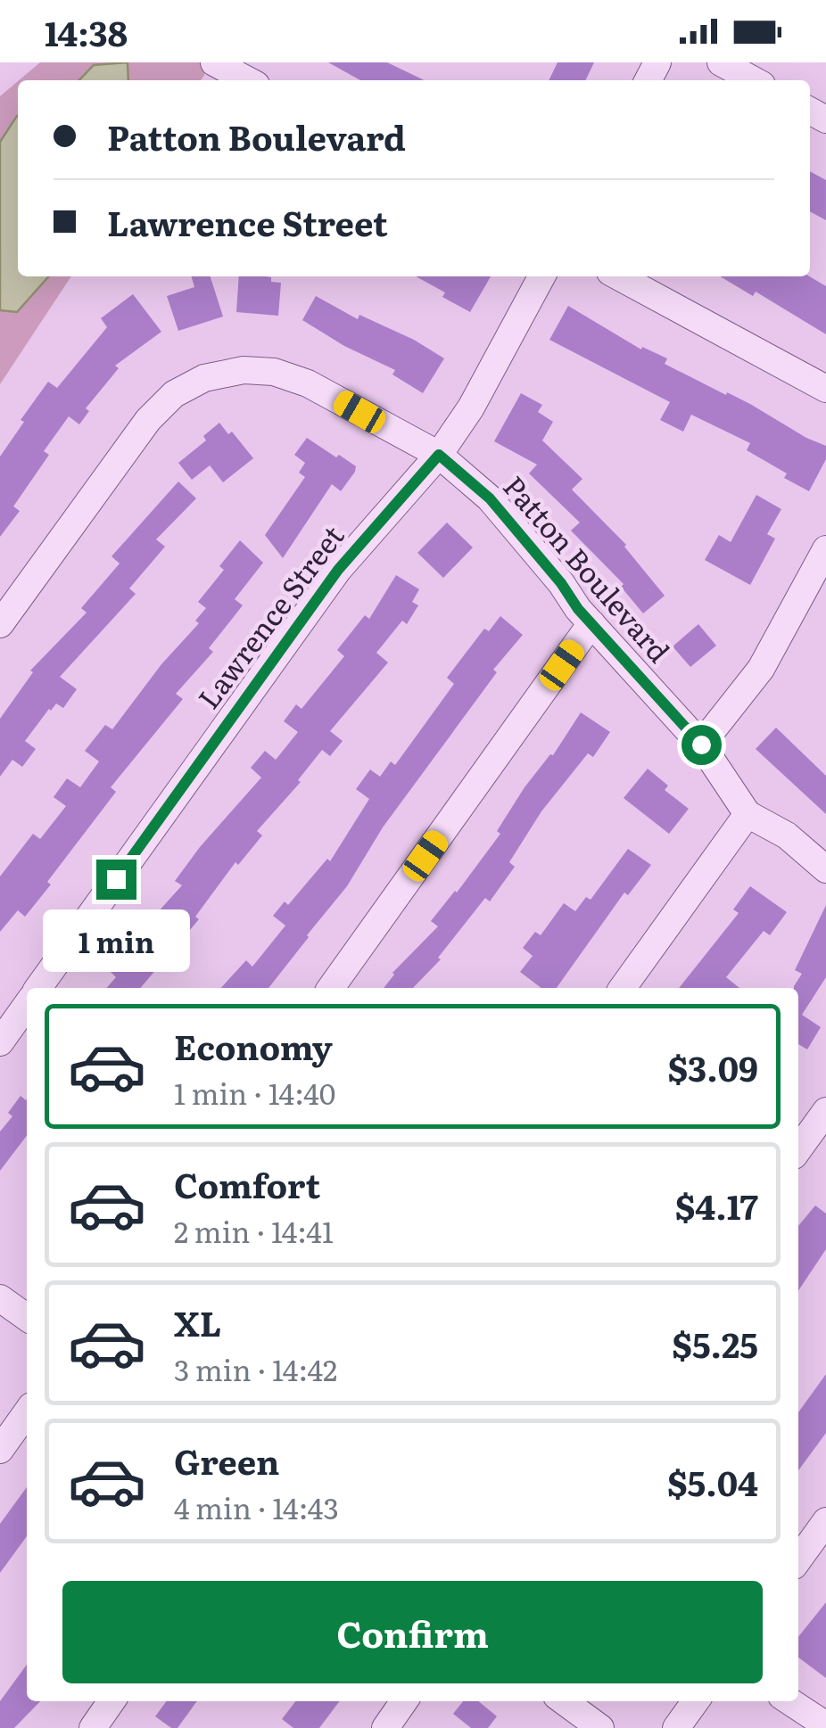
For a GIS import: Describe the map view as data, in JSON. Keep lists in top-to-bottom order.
{
  "streets": {
    "street": ["Patton Boulevard", "Lawrence Street"]
  },
  "crossings": [
    ["Patton Boulevard", "Lawrence Street"]
  ],
  "page": {
    "status": "14:38",
    "banner": ["Patton Boulevard", "Lawrence Street"],
    "bubble": "1 min",
    "list": [
      {
        "name": "Economy",
        "note": "1 min · 14:40",
        "value": "$3.09"
      },
      {
        "name": "Comfort",
        "note": "2 min · 14:41",
        "value": "$4.17"
      },
      {
        "name": "XL",
        "note": "3 min · 14:42",
        "value": "$5.25"
      },
      {
        "name": "Green",
        "note": "4 min · 14:43",
        "value": "$5.04"
      }
    ],
    "buttons": "Confirm"
  }
}
